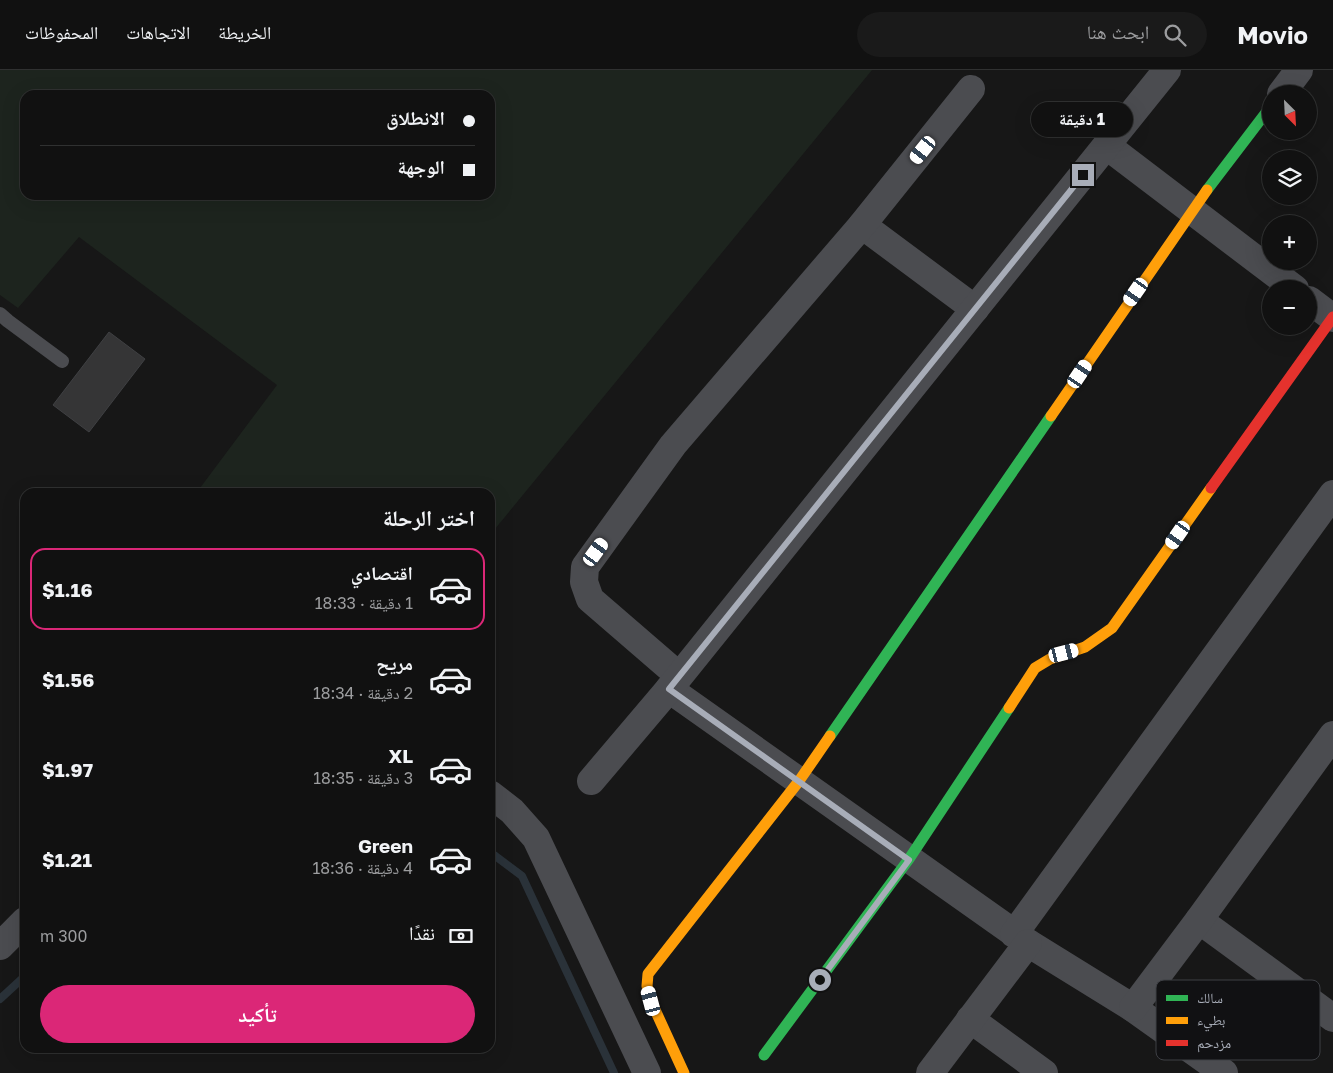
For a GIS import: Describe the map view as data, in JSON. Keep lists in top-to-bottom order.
{
  "legend": ["سالك", "بطيء", "مزدحم"],
  "north": "bottom right",
  "page": {
    "header": "Movio",
    "search": "ابحث هنا",
    "nav": ["الخريطة", "الاتجاهات", "المحفوظات"],
    "map_buttons": ["+", "−"],
    "banner": ["الانطلاق", "الوجهة"],
    "bubble": "1 دقيقة",
    "heading": "اختر الرحلة",
    "list": [
      {
        "name": "اقتصادي",
        "note": "1 دقيقة · 18:33",
        "value": "$1.16"
      },
      {
        "name": "مريح",
        "note": "2 دقيقة · 18:34",
        "value": "$1.56"
      },
      {
        "name": "XL",
        "note": "3 دقيقة · 18:35",
        "value": "$1.97"
      },
      {
        "name": "Green",
        "note": "4 دقيقة · 18:36",
        "value": "$1.21"
      }
    ],
    "pay": ["نقدًا", "300 m"],
    "buttons": "تأكيد"
  }
}
